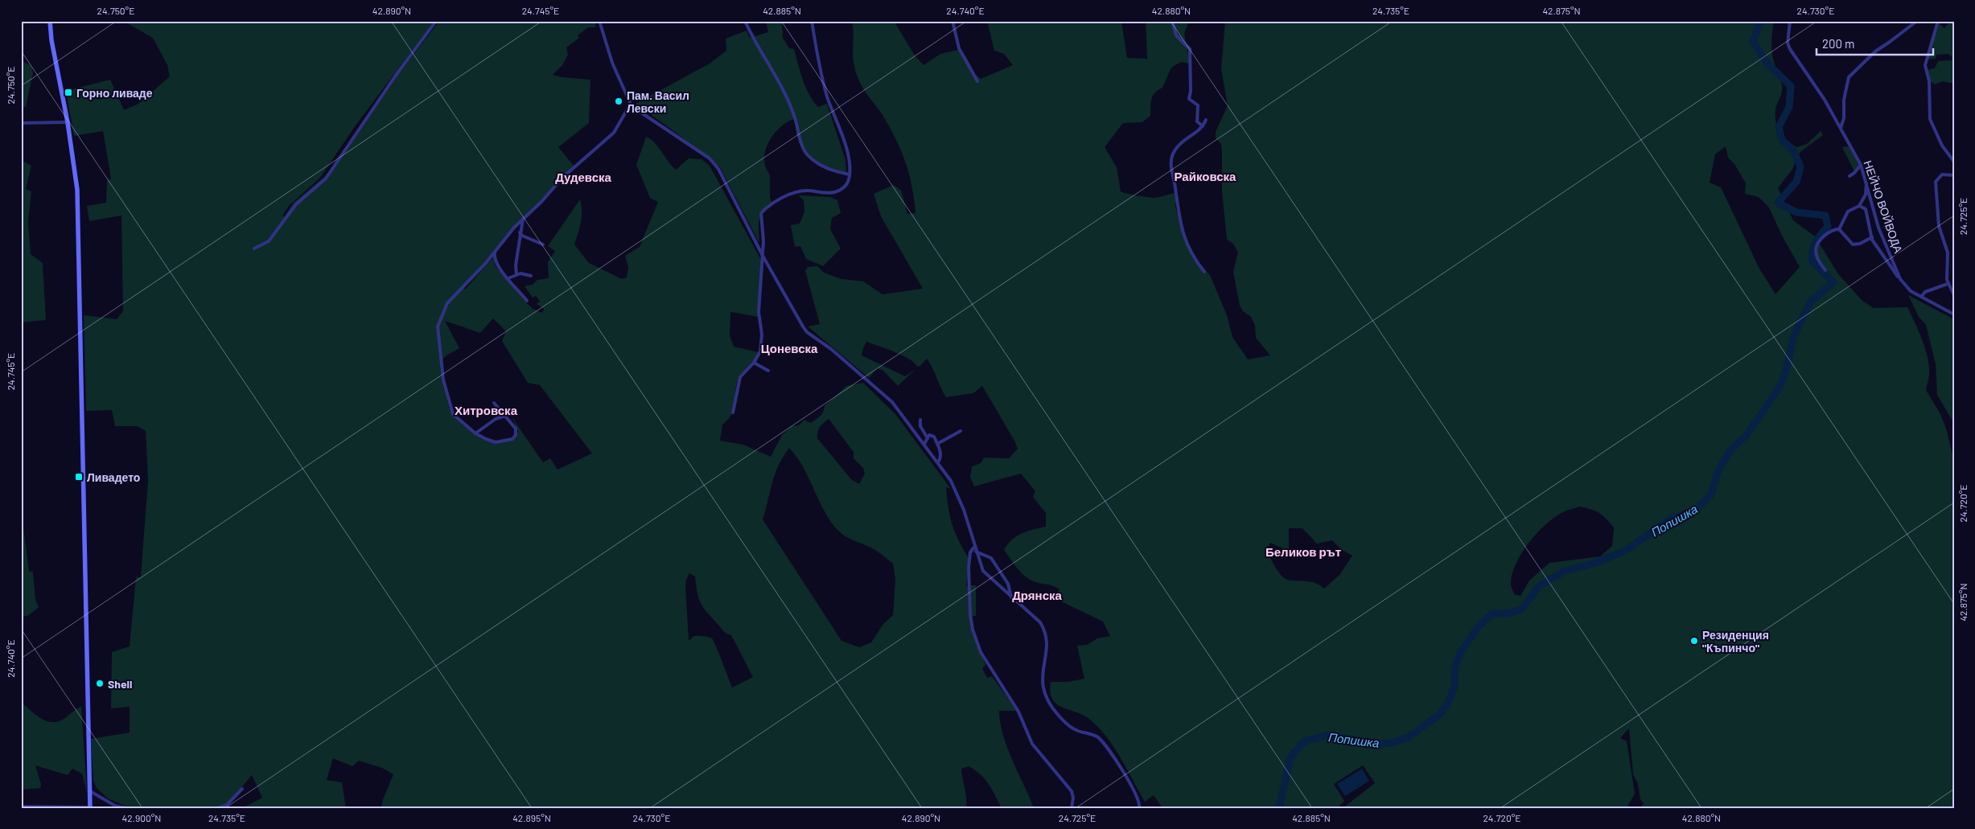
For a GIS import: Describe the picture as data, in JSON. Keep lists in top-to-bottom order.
{
  "streets": {
    "street": ["НЕЙЧО ВОЙВОДА"]
  },
  "districts": [
    "Райковска",
    "Дудевска",
    "Цоневска",
    "Хитровска",
    "Беликов рът",
    "Дрянска"
  ],
  "water": ["Попишка"],
  "places": {
    "transit": ["Горно ливаде", "Ливадето"],
    "other": ["Пам. Васил Левски", "Резиденция \"Къпинчо\"", "Shell"]
  },
  "scale_bar": "200 m",
  "coordinates": [
    "24.750°E",
    "42.890°N",
    "24.745°E",
    "42.885°N",
    "24.740°E",
    "42.880°N",
    "24.735°E",
    "42.875°N",
    "24.730°E",
    "24.725°E",
    "24.720°E",
    "42.900°N",
    "42.895°N"
  ]
}
